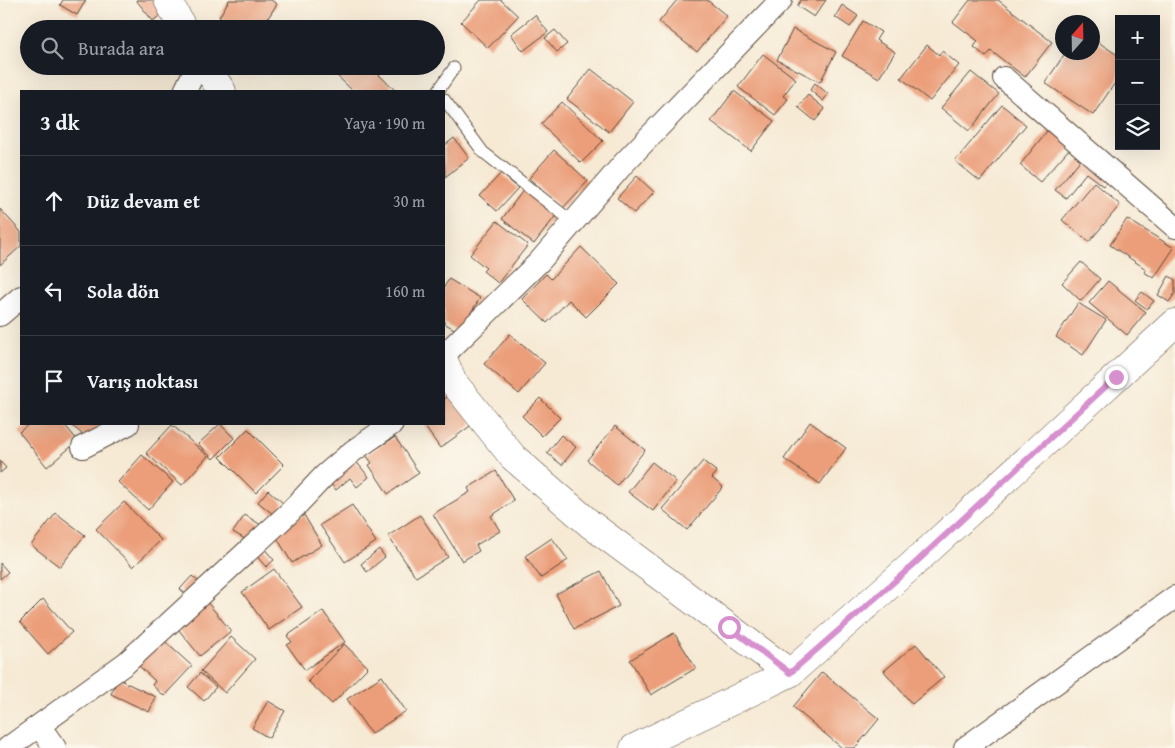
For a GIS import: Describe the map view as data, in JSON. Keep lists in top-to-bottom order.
{
  "north": "top",
  "page": {
    "map_buttons": ["+", "−"],
    "search": "Burada ara",
    "heading": ["3 dk", "Yaya · 190 m"],
    "list": [
      ["Düz devam et", "30 m"],
      ["Sola dön", "160 m"],
      "Varış noktası"
    ]
  }
}
